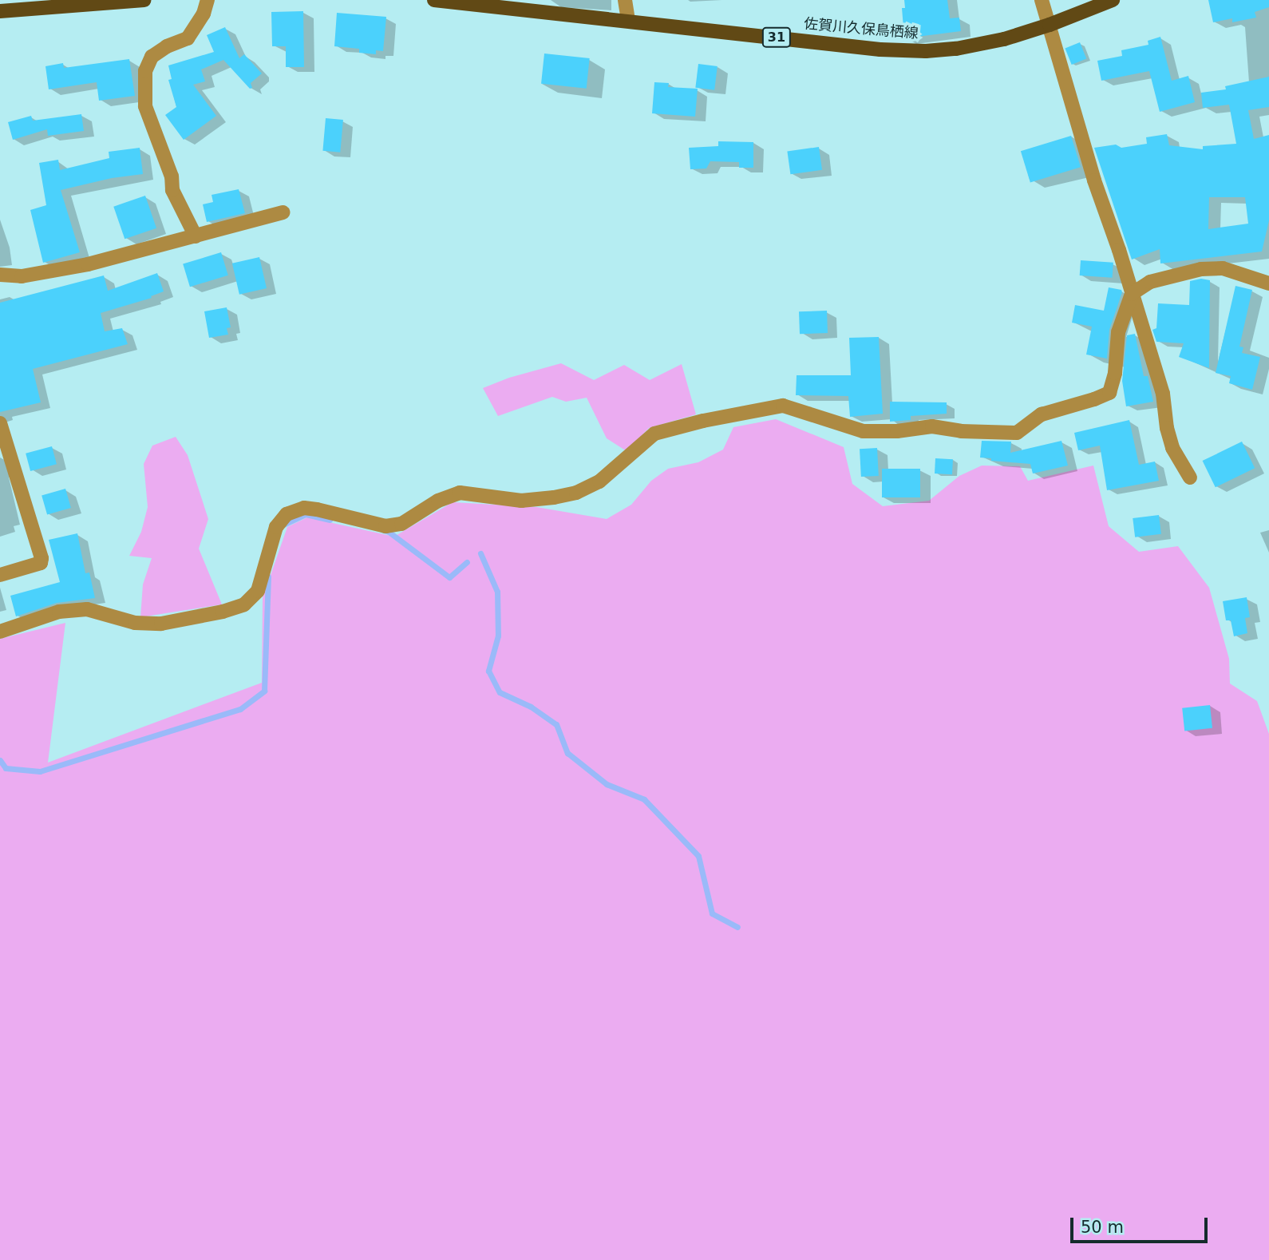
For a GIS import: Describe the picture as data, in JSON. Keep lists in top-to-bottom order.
{
  "streets": {
    "main road": ["佐賀川久保鳥栖線", "31"]
  },
  "scale_bar": "50 m"
}
